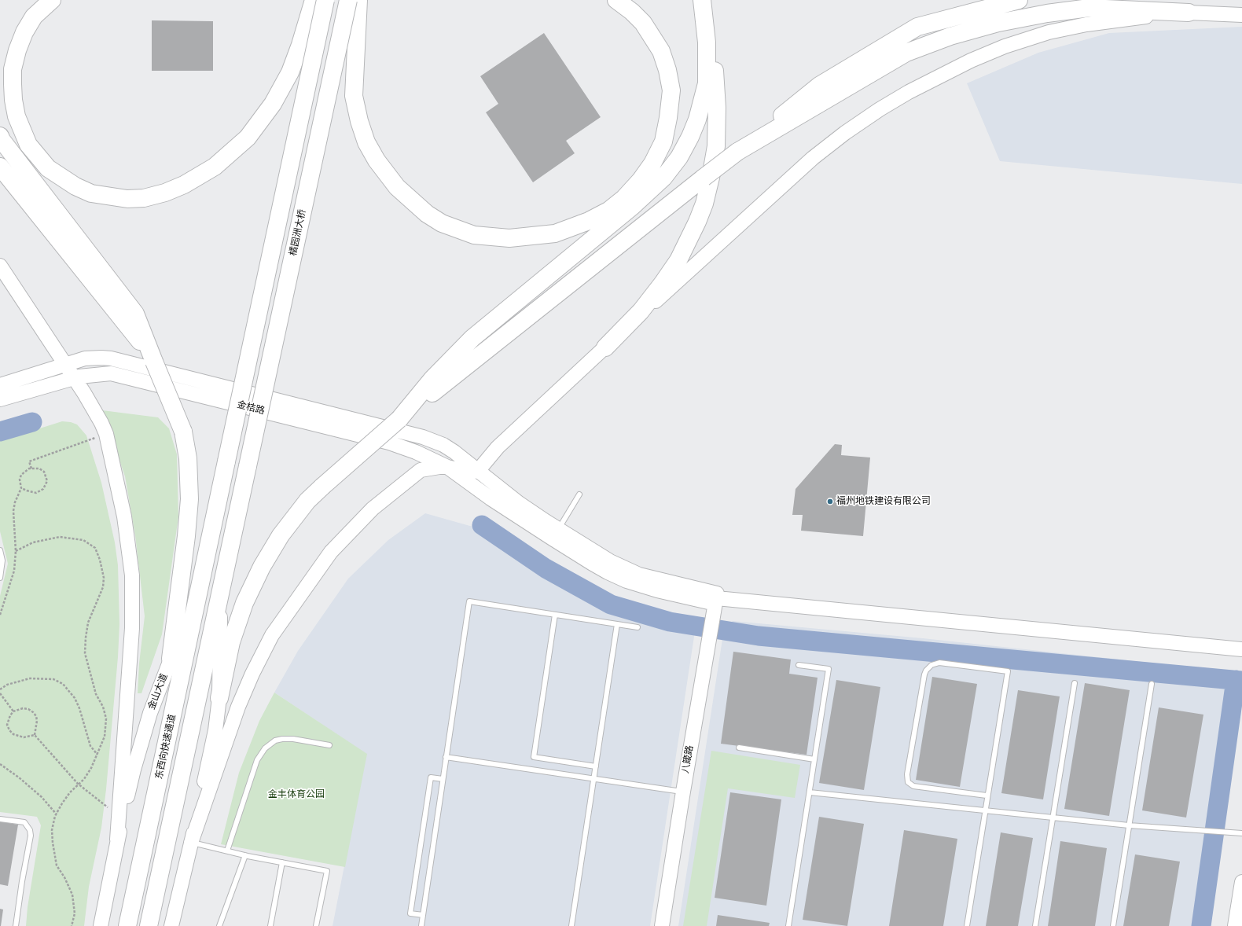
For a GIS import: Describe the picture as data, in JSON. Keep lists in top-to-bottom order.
{
  "streets": {
    "highway": ["橘园洲大桥", "金山大道", "东西向快速通道"],
    "main road": ["金桔路", "八箴路"]
  },
  "crossings": [
    ["金桔路", "八箴路"],
    ["金山大道", "东西向快速通道"]
  ],
  "parks": ["金丰体育公园"],
  "places": ["福州地铁建设有限公司"]
}
